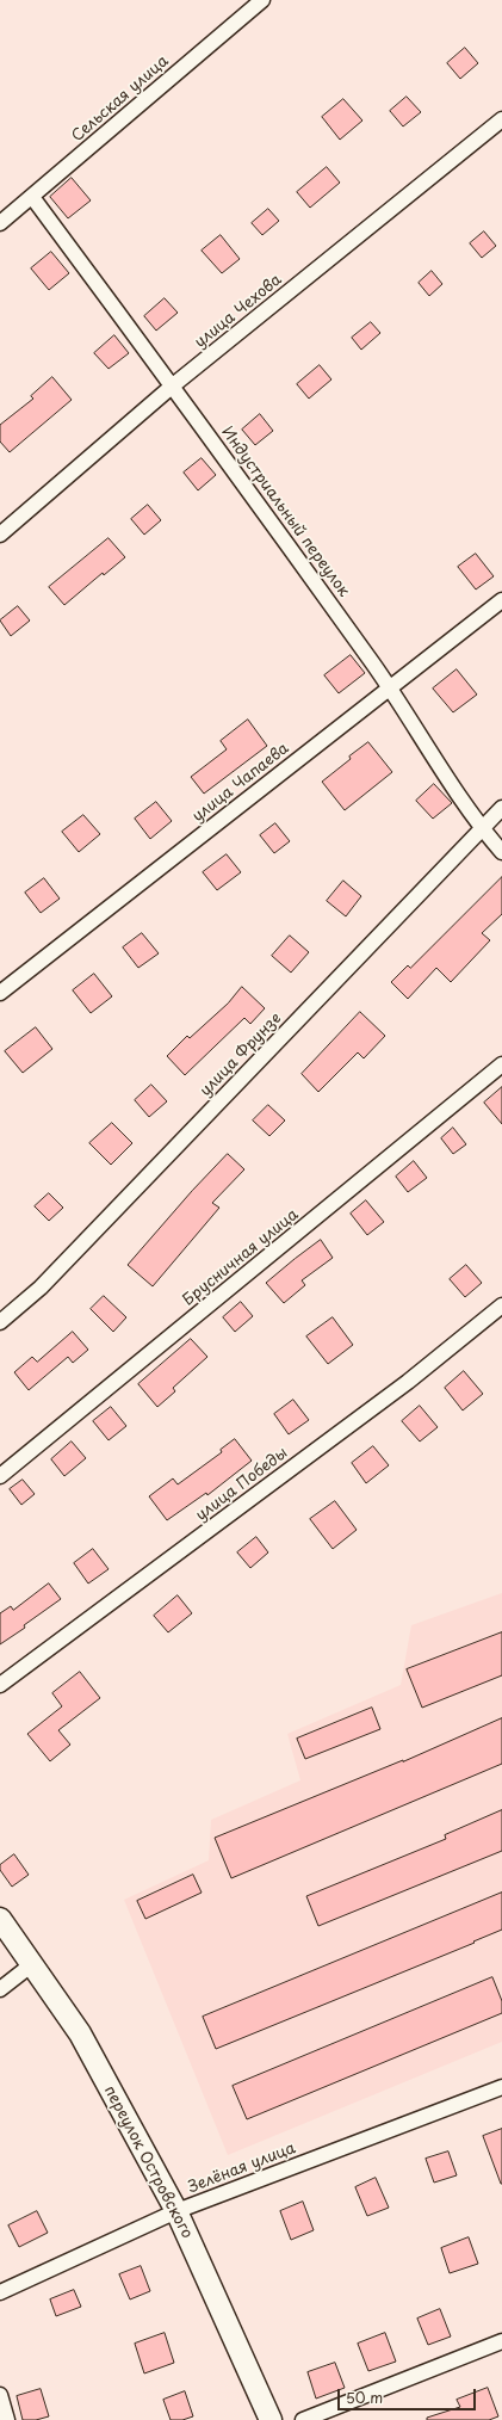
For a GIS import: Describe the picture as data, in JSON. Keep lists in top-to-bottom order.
{
  "streets": {
    "street": [
      "Сельская улица",
      "улица Чехова",
      "Индустриальный переулок",
      "улица Чапаева",
      "улица Фрунзе",
      "Брусничная улица",
      "улица Победы",
      "переулок Островского",
      "Зелёная улица"
    ]
  },
  "crossings": [
    ["Сельская улица", "Индустриальный переулок"],
    ["улица Чехова", "Индустриальный переулок"],
    ["Индустриальный переулок", "улица Чапаева"],
    ["Индустриальный переулок", "улица Фрунзе"],
    ["переулок Островского", "Зелёная улица"]
  ],
  "scale_bar": "50 m"
}
